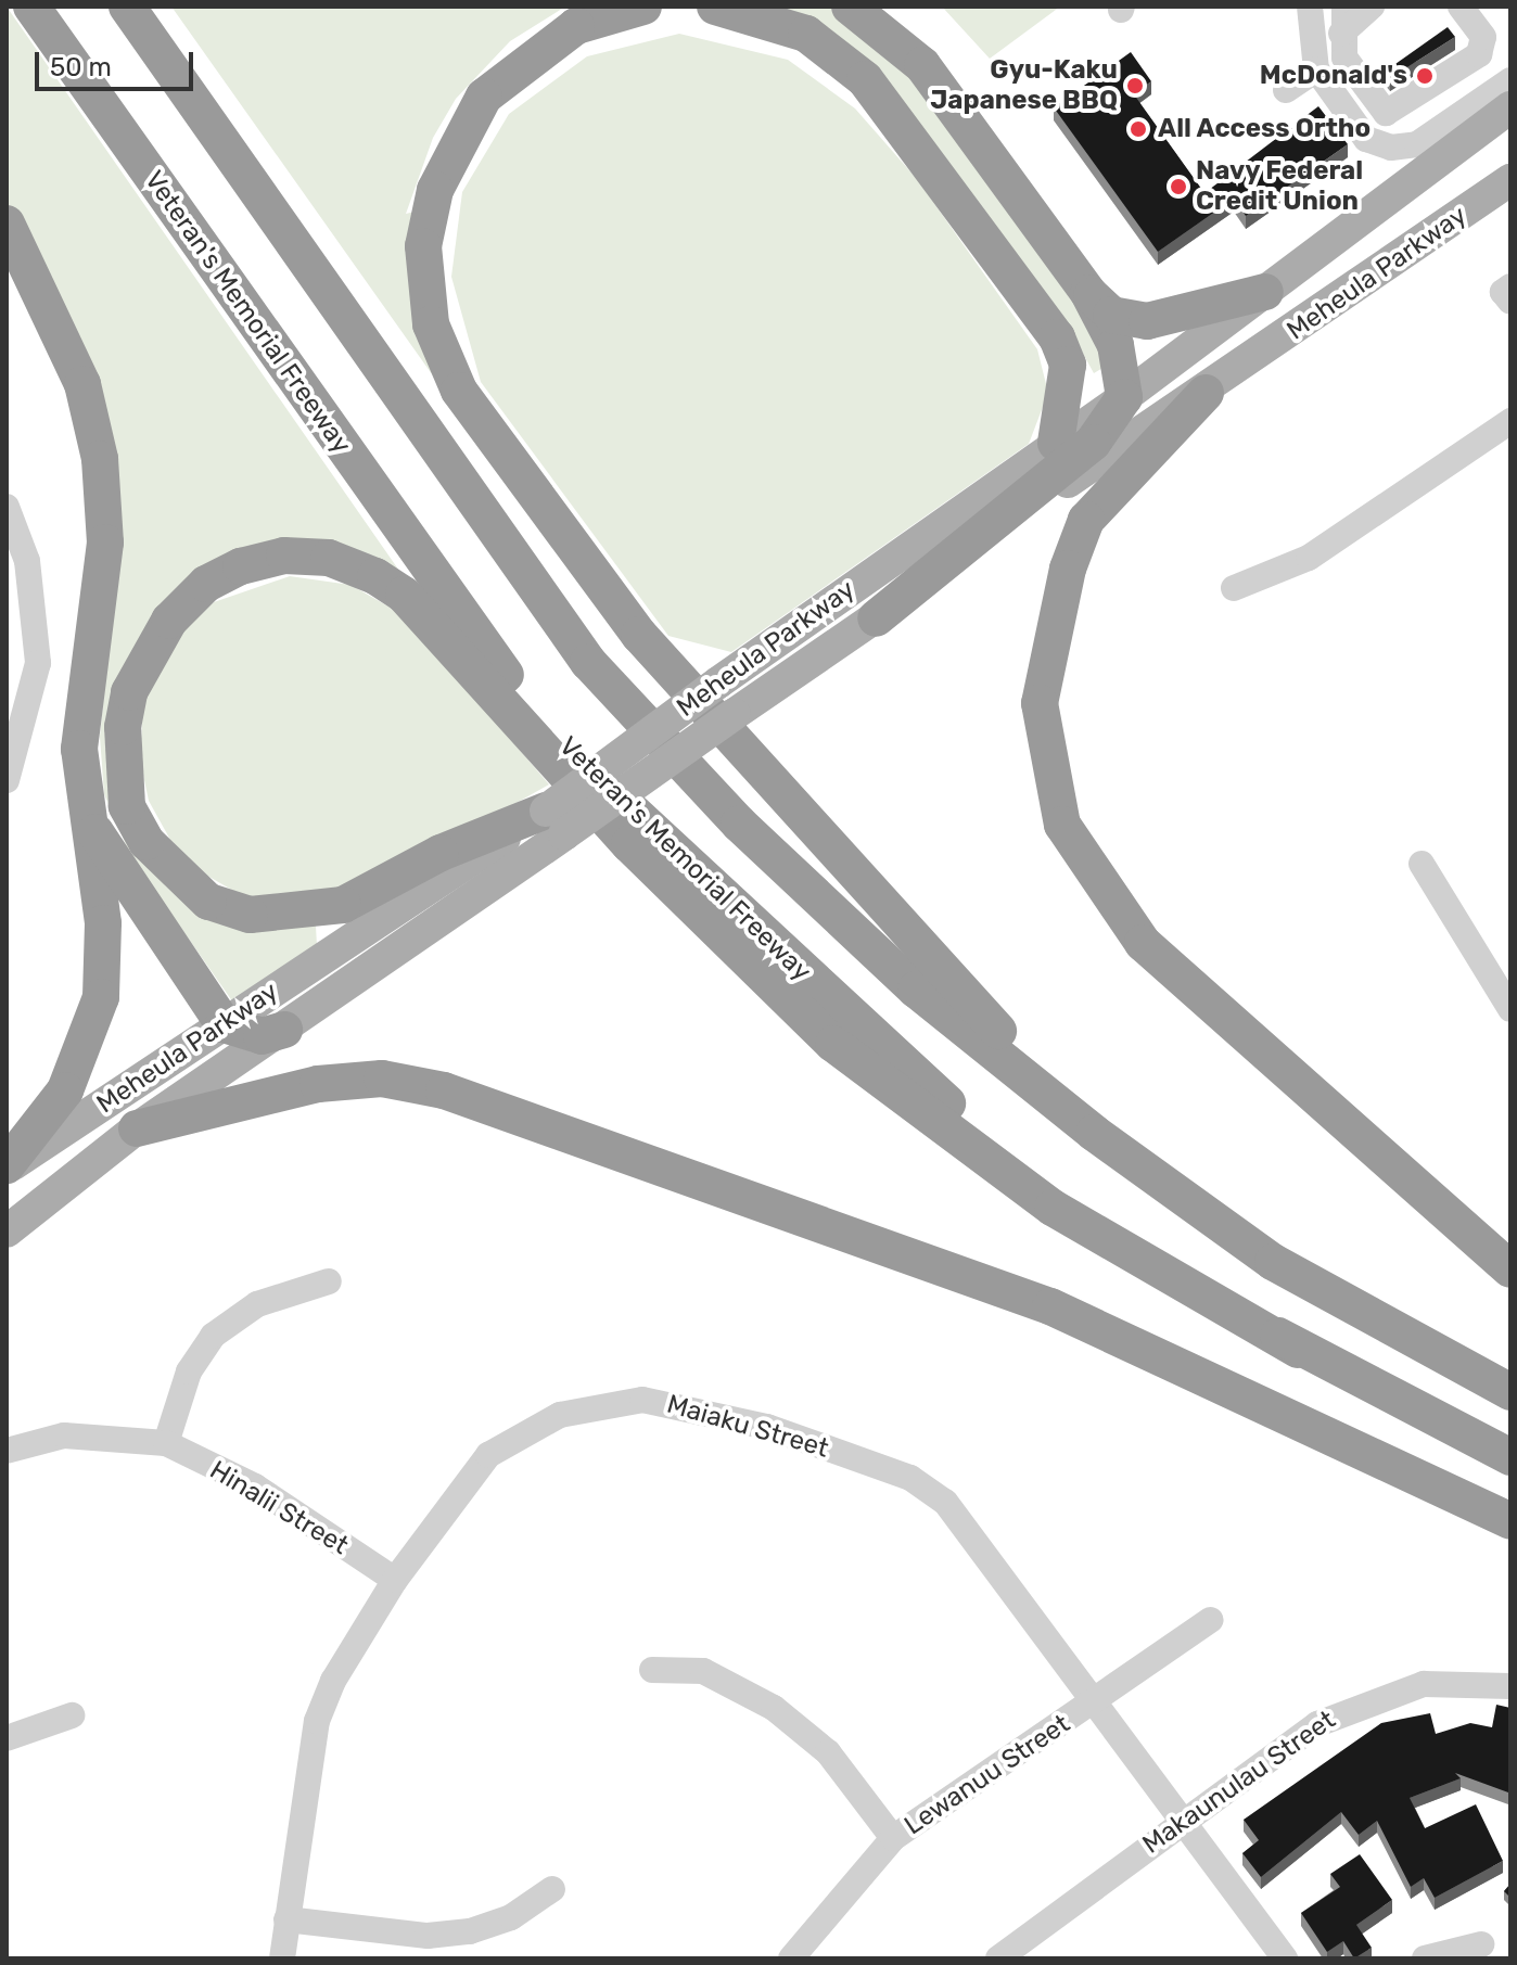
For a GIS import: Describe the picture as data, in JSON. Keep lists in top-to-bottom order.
{
  "streets": {
    "highway": ["Veteran's Memorial Freeway"],
    "main road": ["Meheula Parkway"],
    "street": [
      "Maiaku Street",
      "Hinalii Street",
      "Lewanuu Street",
      "Makaunulau Street"
    ]
  },
  "crossings": [
    ["Maiaku Street", "Hinalii Street"],
    ["Maiaku Street", "Lewanuu Street"],
    ["Maiaku Street", "Makaunulau Street"]
  ],
  "places": [
    "McDonald's",
    "Gyu-Kaku Japanese BBQ",
    "All Access Ortho",
    "Navy Federal Credit Union"
  ],
  "scale_bar": "50 m"
}
